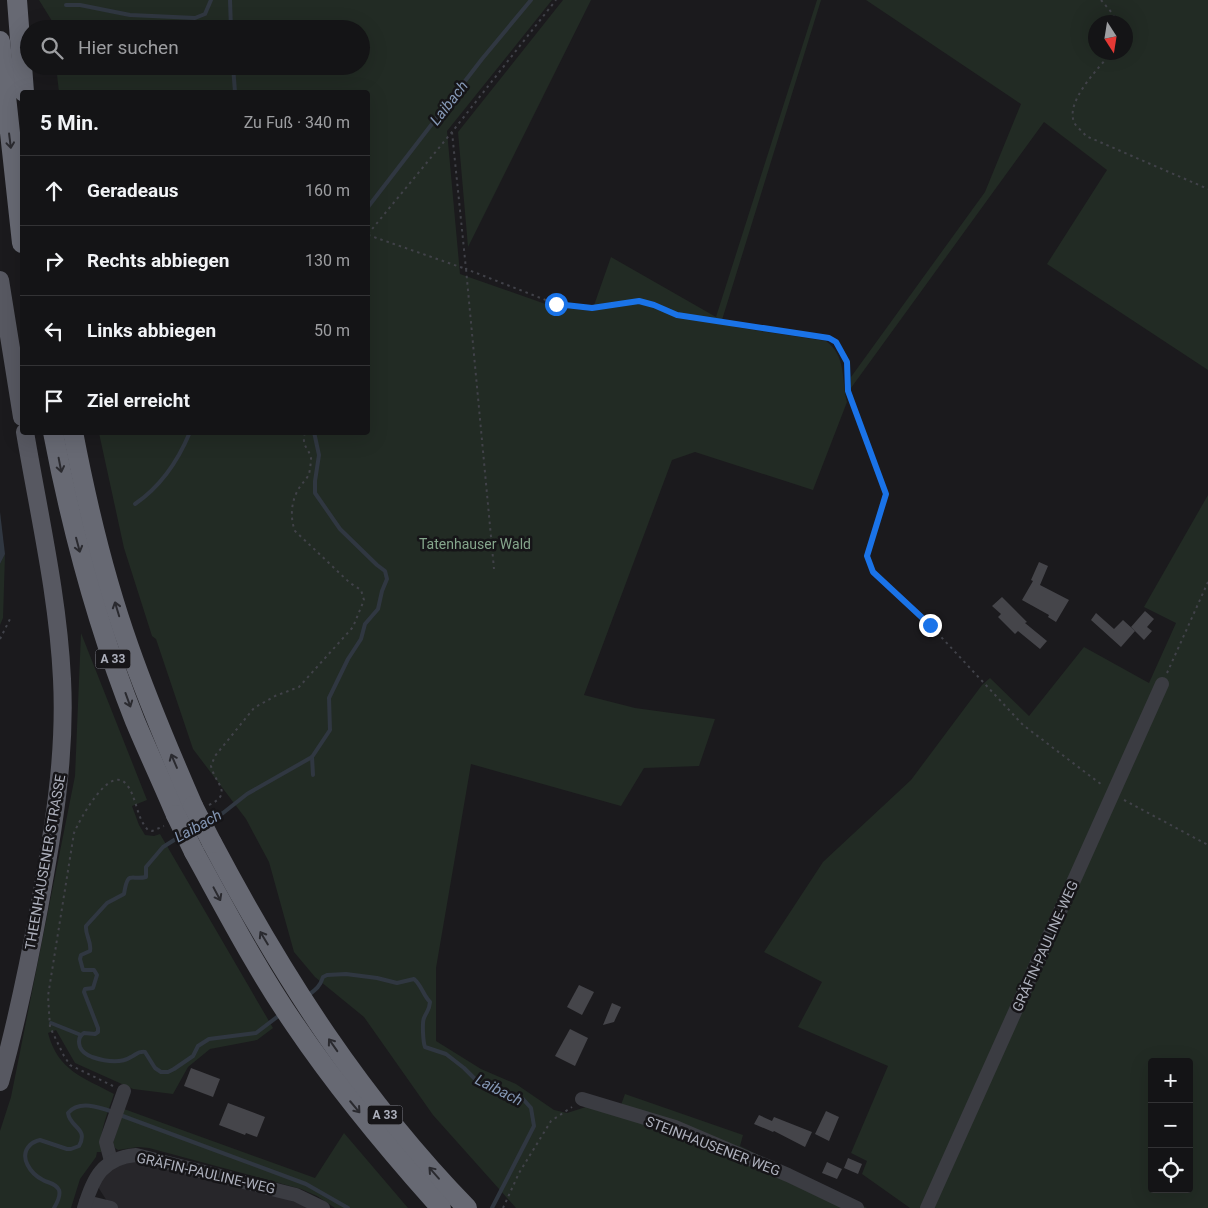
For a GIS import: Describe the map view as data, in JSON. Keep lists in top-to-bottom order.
{
  "streets": {
    "highway": ["A 33"],
    "main road": ["THEENHAUSENER STRASSE"],
    "street": ["GRÄFIN-PAULINE-WEG", "STEINHAUSENER WEG"]
  },
  "water": ["Laibach"],
  "parks": ["Tatenhauser Wald"],
  "north": "bottom",
  "page": {
    "search": "Hier suchen",
    "heading": ["5 Min.", "Zu Fuß · 340 m"],
    "list": [
      ["Geradeaus", "160 m"],
      ["Rechts abbiegen", "130 m"],
      ["Links abbiegen", "50 m"],
      "Ziel erreicht"
    ],
    "map_buttons": ["+", "−"]
  }
}
